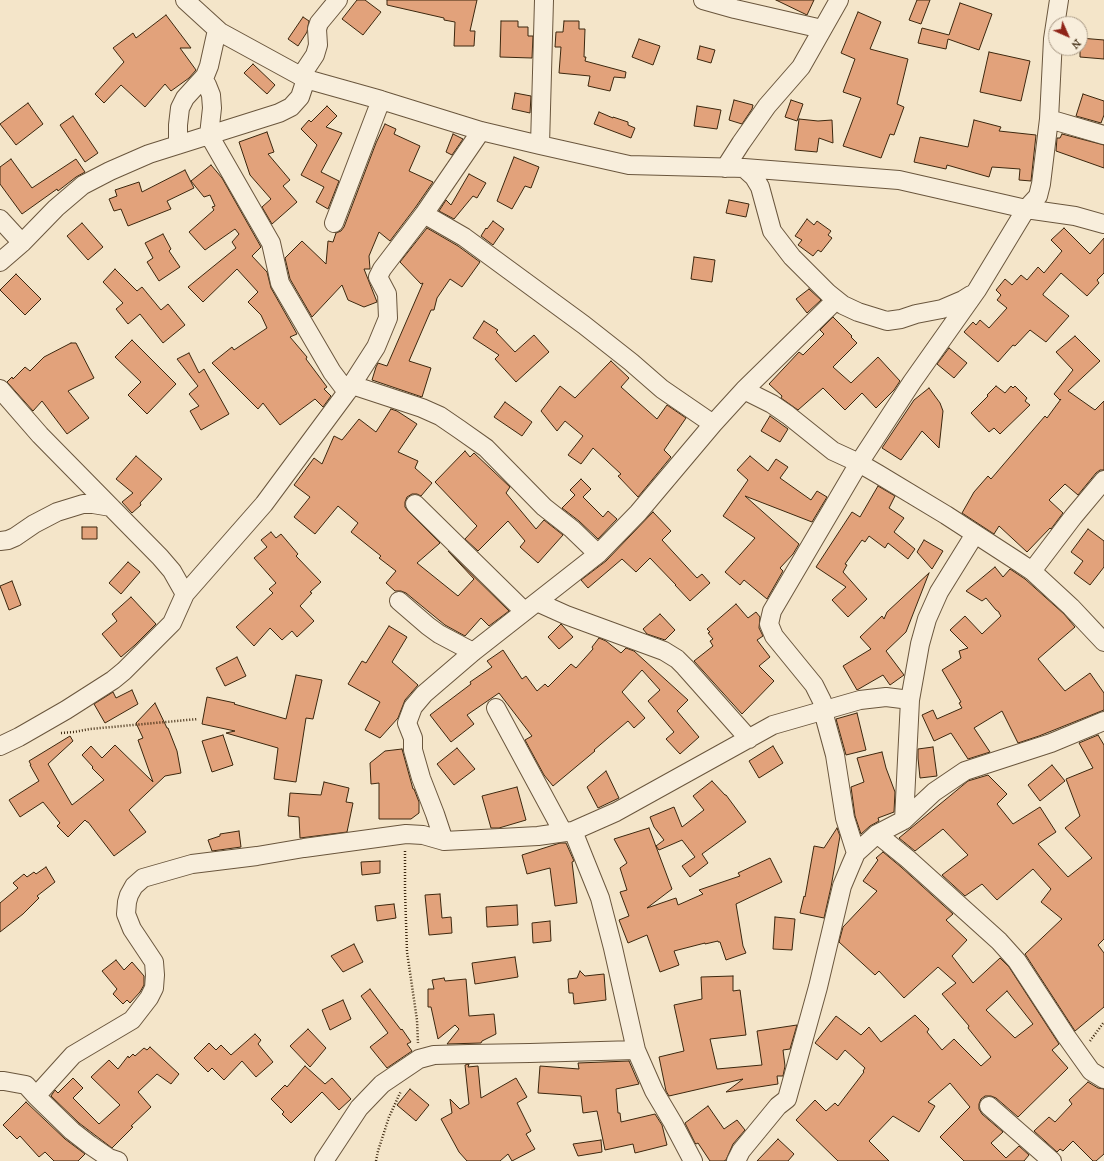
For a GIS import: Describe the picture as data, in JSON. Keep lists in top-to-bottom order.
{
  "north": "bottom right"
}
